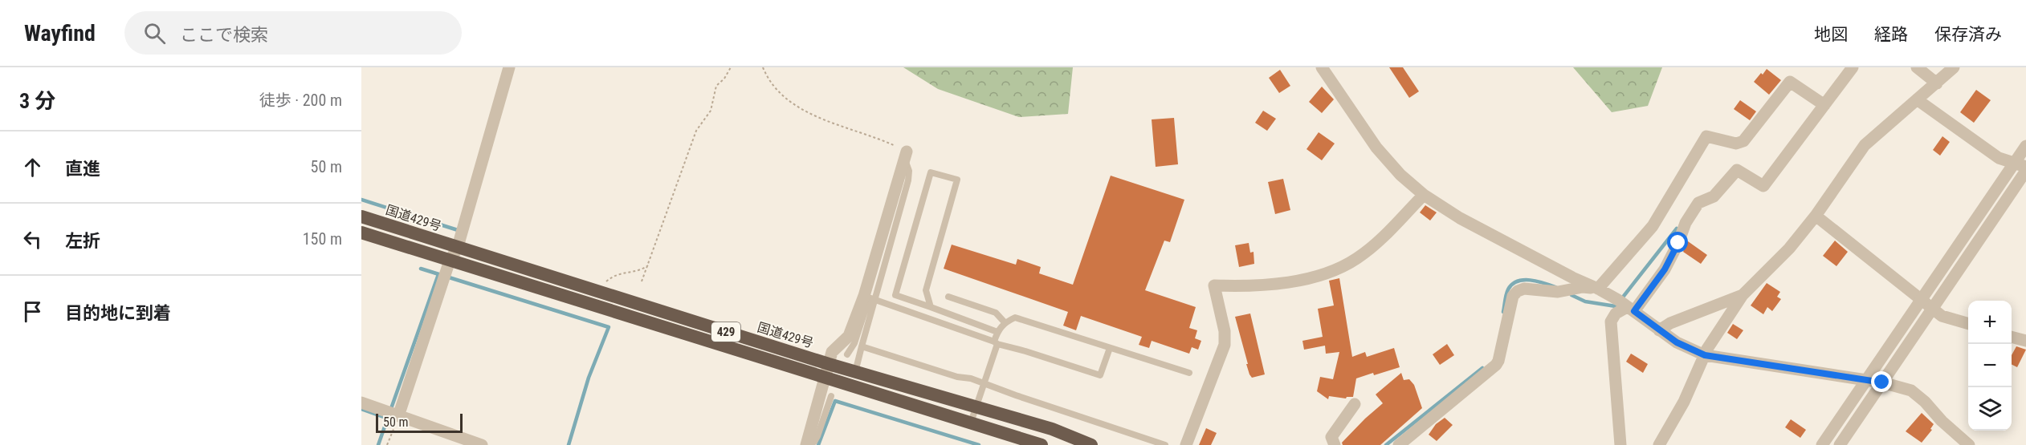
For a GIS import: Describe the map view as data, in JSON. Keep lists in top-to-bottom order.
{
  "streets": {
    "highway": ["国道429号", "429"]
  },
  "scale_bar": "50 m",
  "page": {
    "header": "Wayfind",
    "search": "ここで検索",
    "nav": ["地図", "経路", "保存済み"],
    "heading": ["3 分", "徒歩 · 200 m"],
    "list": [
      ["直進", "50 m"],
      ["左折", "150 m"],
      "目的地に到着"
    ],
    "map_buttons": ["+", "−"],
    "scale": "50 m"
  }
}
